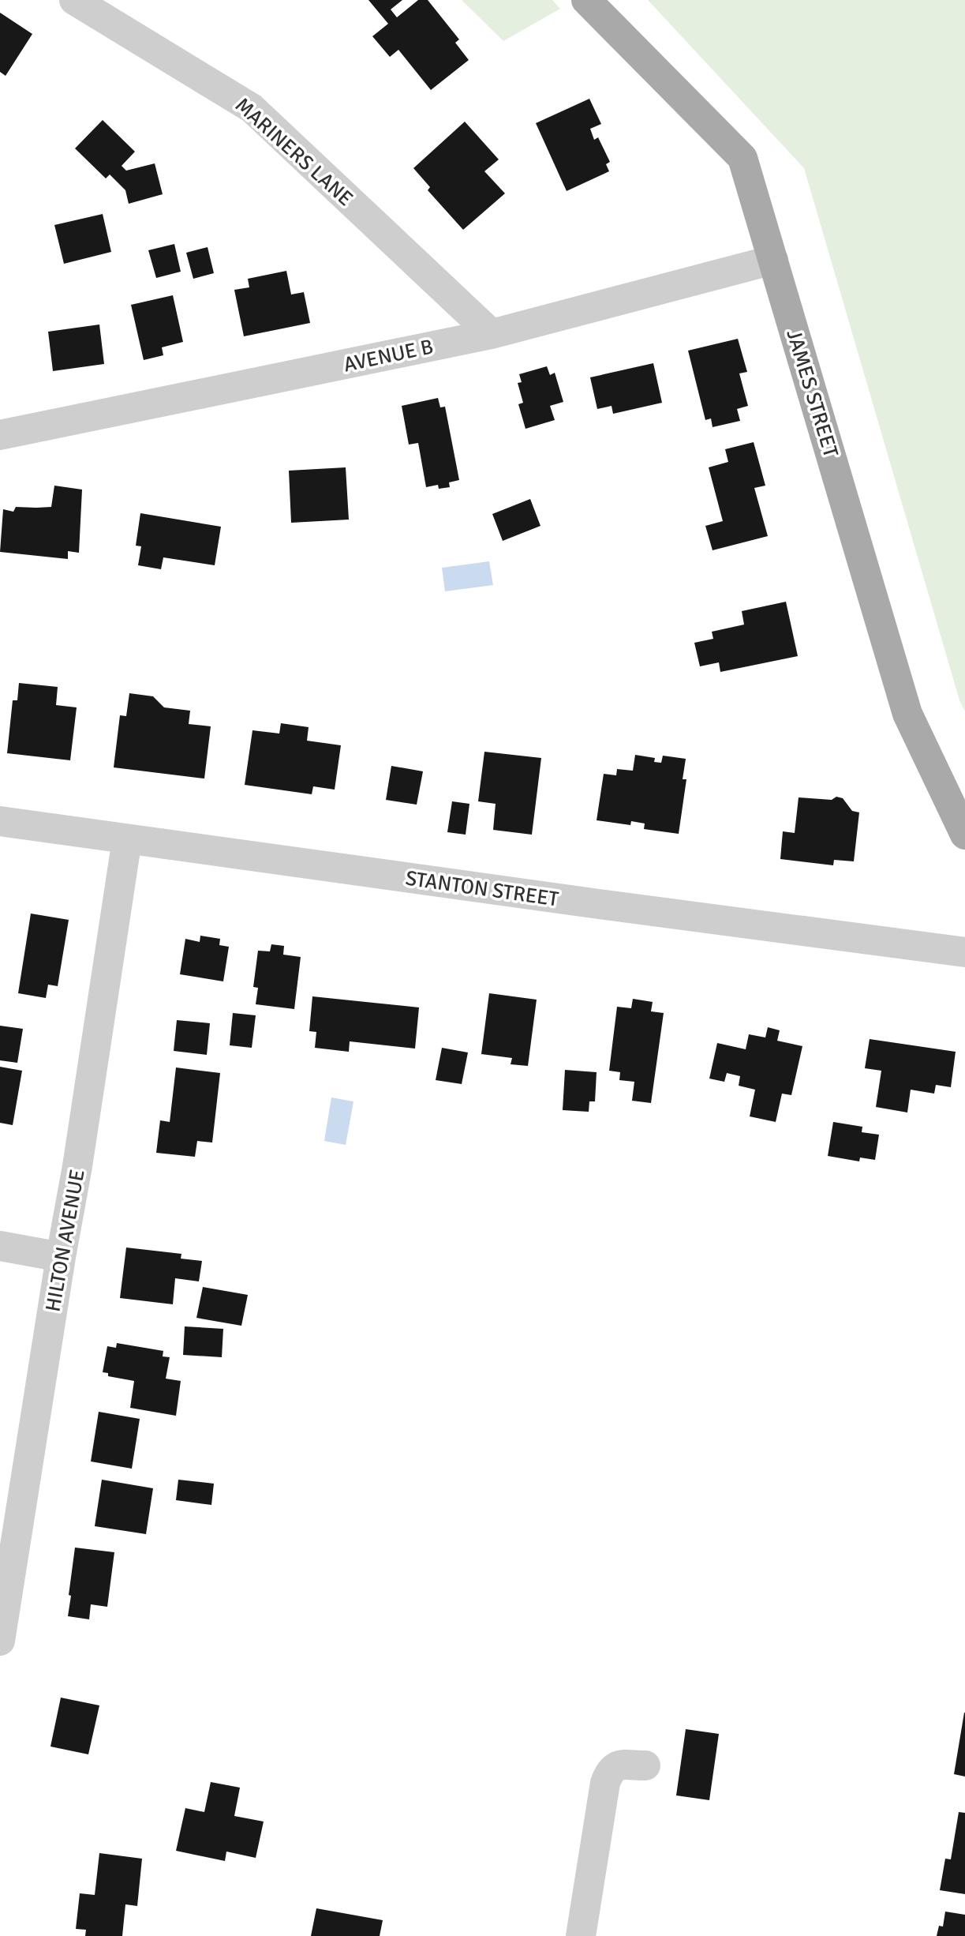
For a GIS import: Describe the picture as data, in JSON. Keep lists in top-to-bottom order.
{
  "streets": {
    "main road": ["JAMES STREET"],
    "street": [
      "MARINERS LANE",
      "AVENUE B",
      "STANTON STREET",
      "HILTON AVENUE"
    ]
  },
  "crossings": [
    ["MARINERS LANE", "AVENUE B"],
    ["AVENUE B", "JAMES STREET"],
    ["STANTON STREET", "HILTON AVENUE"]
  ]
}
